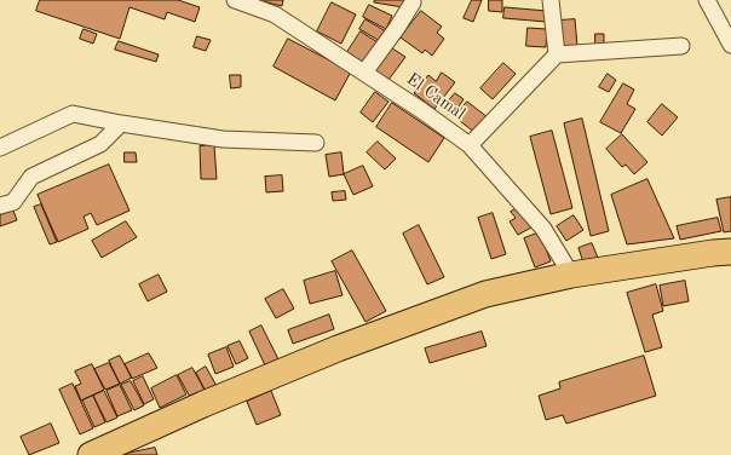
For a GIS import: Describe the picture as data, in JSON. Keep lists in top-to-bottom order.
{
  "streets": {
    "street": ["El Camal"]
  }
}
